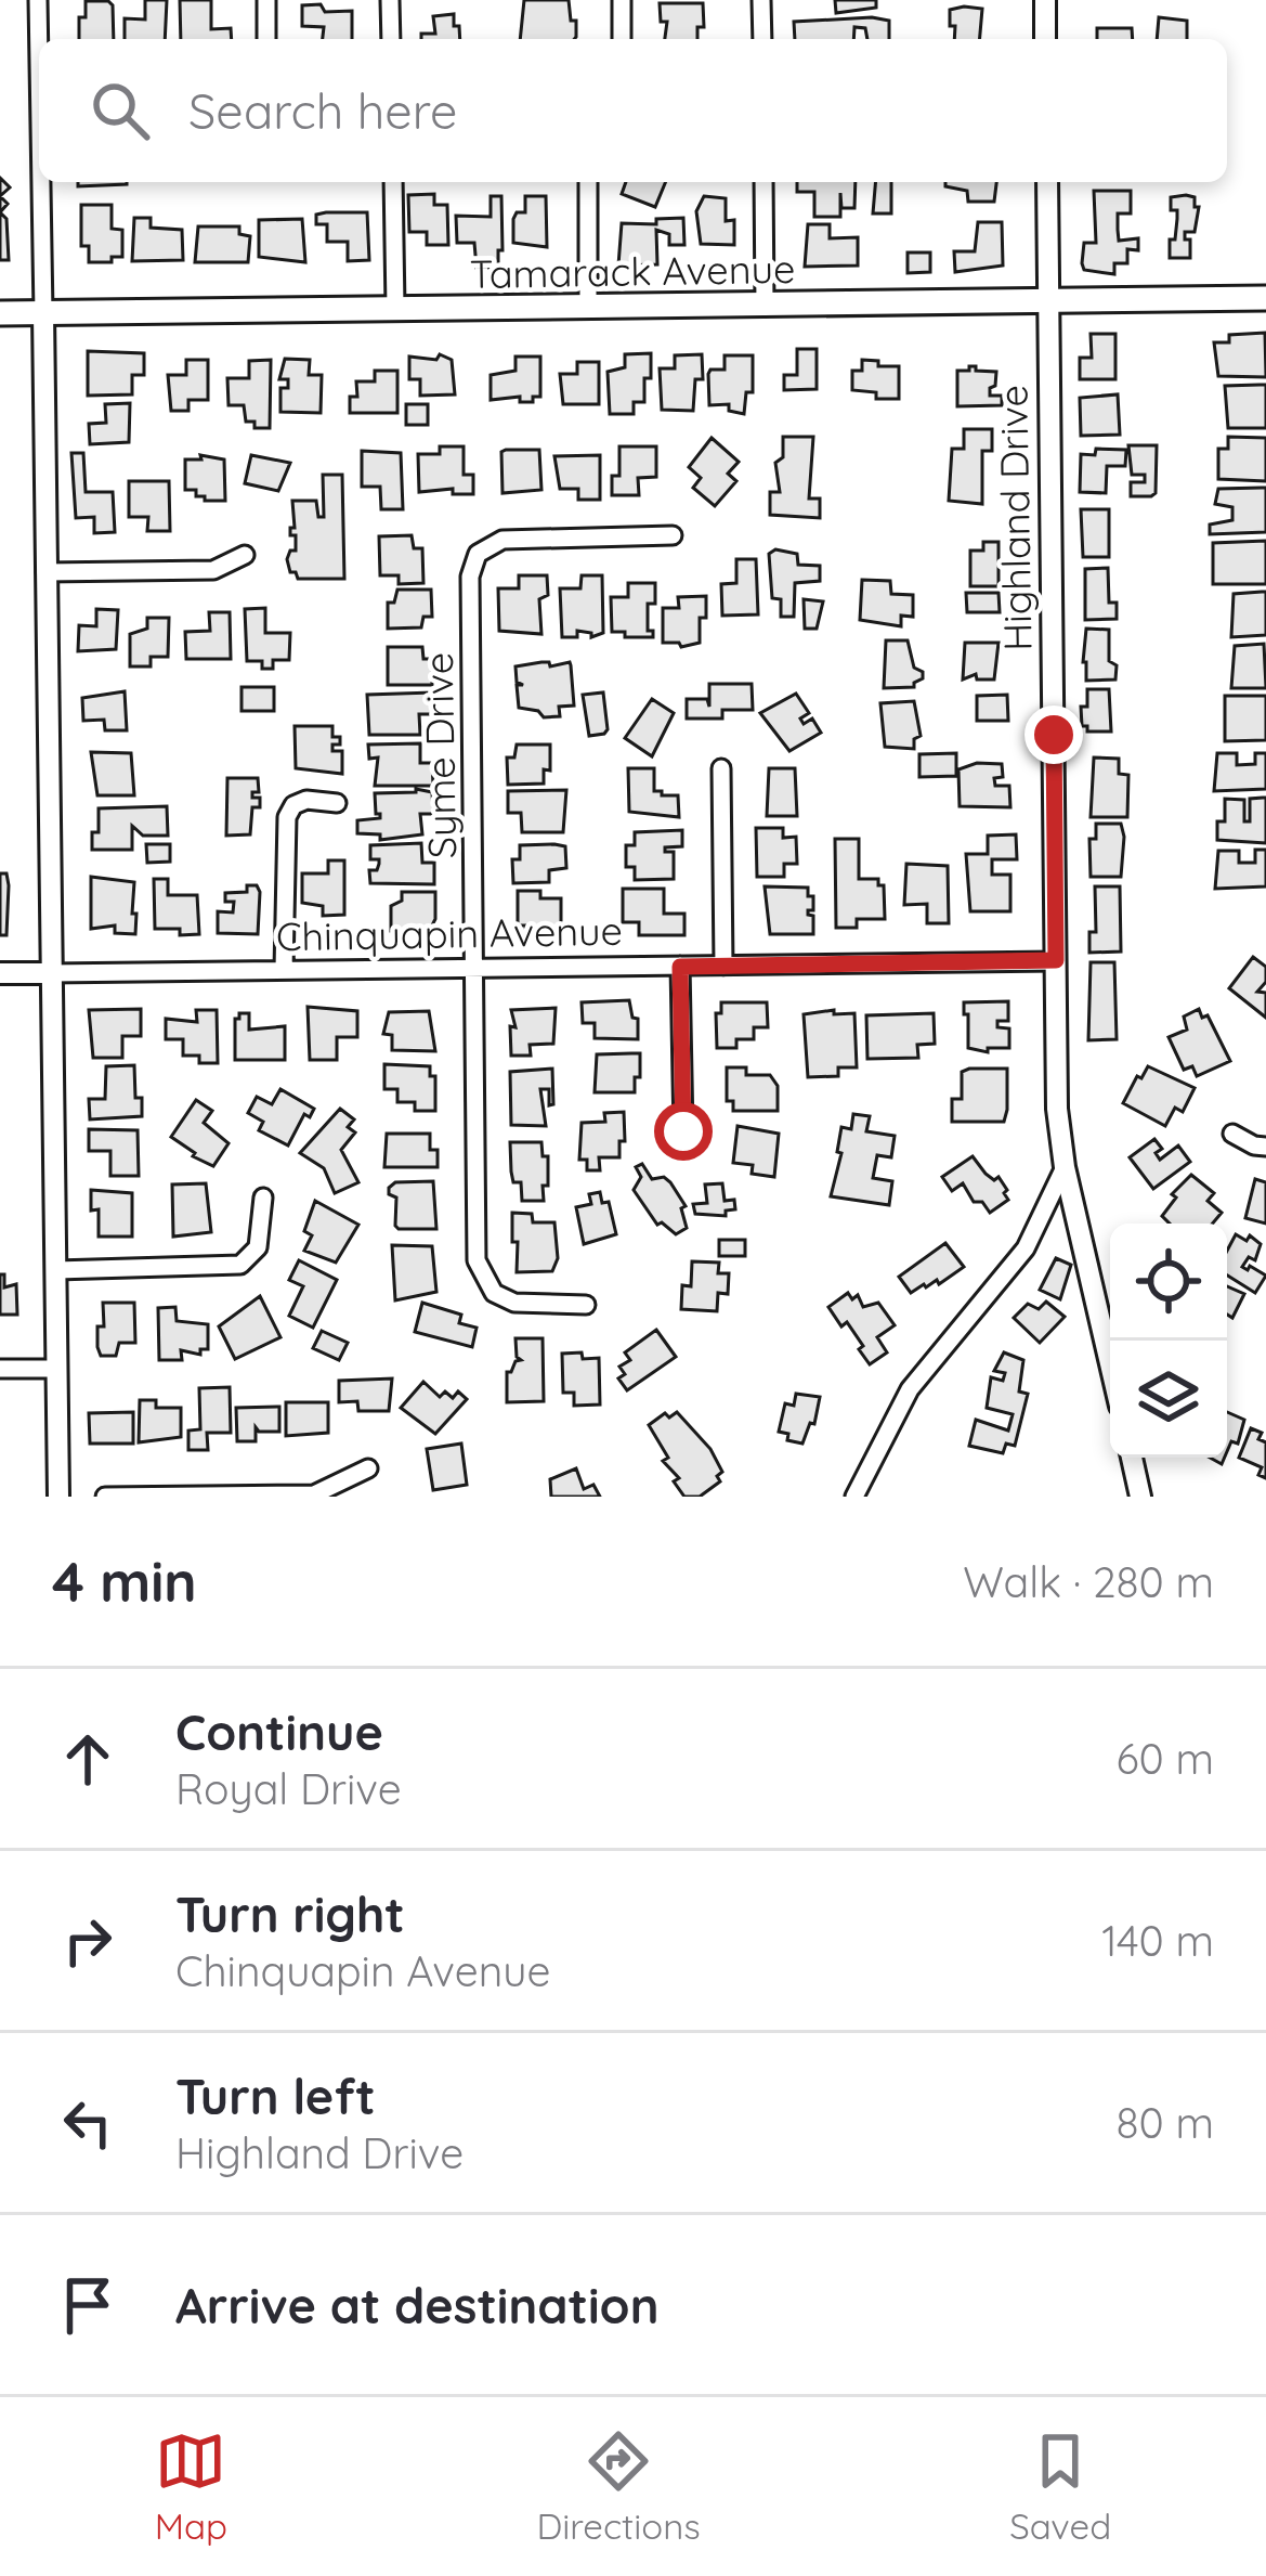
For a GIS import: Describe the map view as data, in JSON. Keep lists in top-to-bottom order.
{
  "streets": {
    "main road": ["Tamarack Avenue"],
    "street": ["Highland Drive", "Syme Drive", "Chinquapin Avenue"]
  },
  "crossings": [
    ["Tamarack Avenue", "Highland Drive"],
    ["Highland Drive", "Chinquapin Avenue"],
    ["Syme Drive", "Chinquapin Avenue"]
  ],
  "page": {
    "search": "Search here",
    "heading": ["4 min", "Walk · 280 m"],
    "list": [
      ["Continue", "Royal Drive", "60 m"],
      ["Turn right", "Chinquapin Avenue", "140 m"],
      ["Turn left", "Highland Drive", "80 m"],
      "Arrive at destination"
    ],
    "nav": ["Map", "Directions", "Saved"]
  }
}
